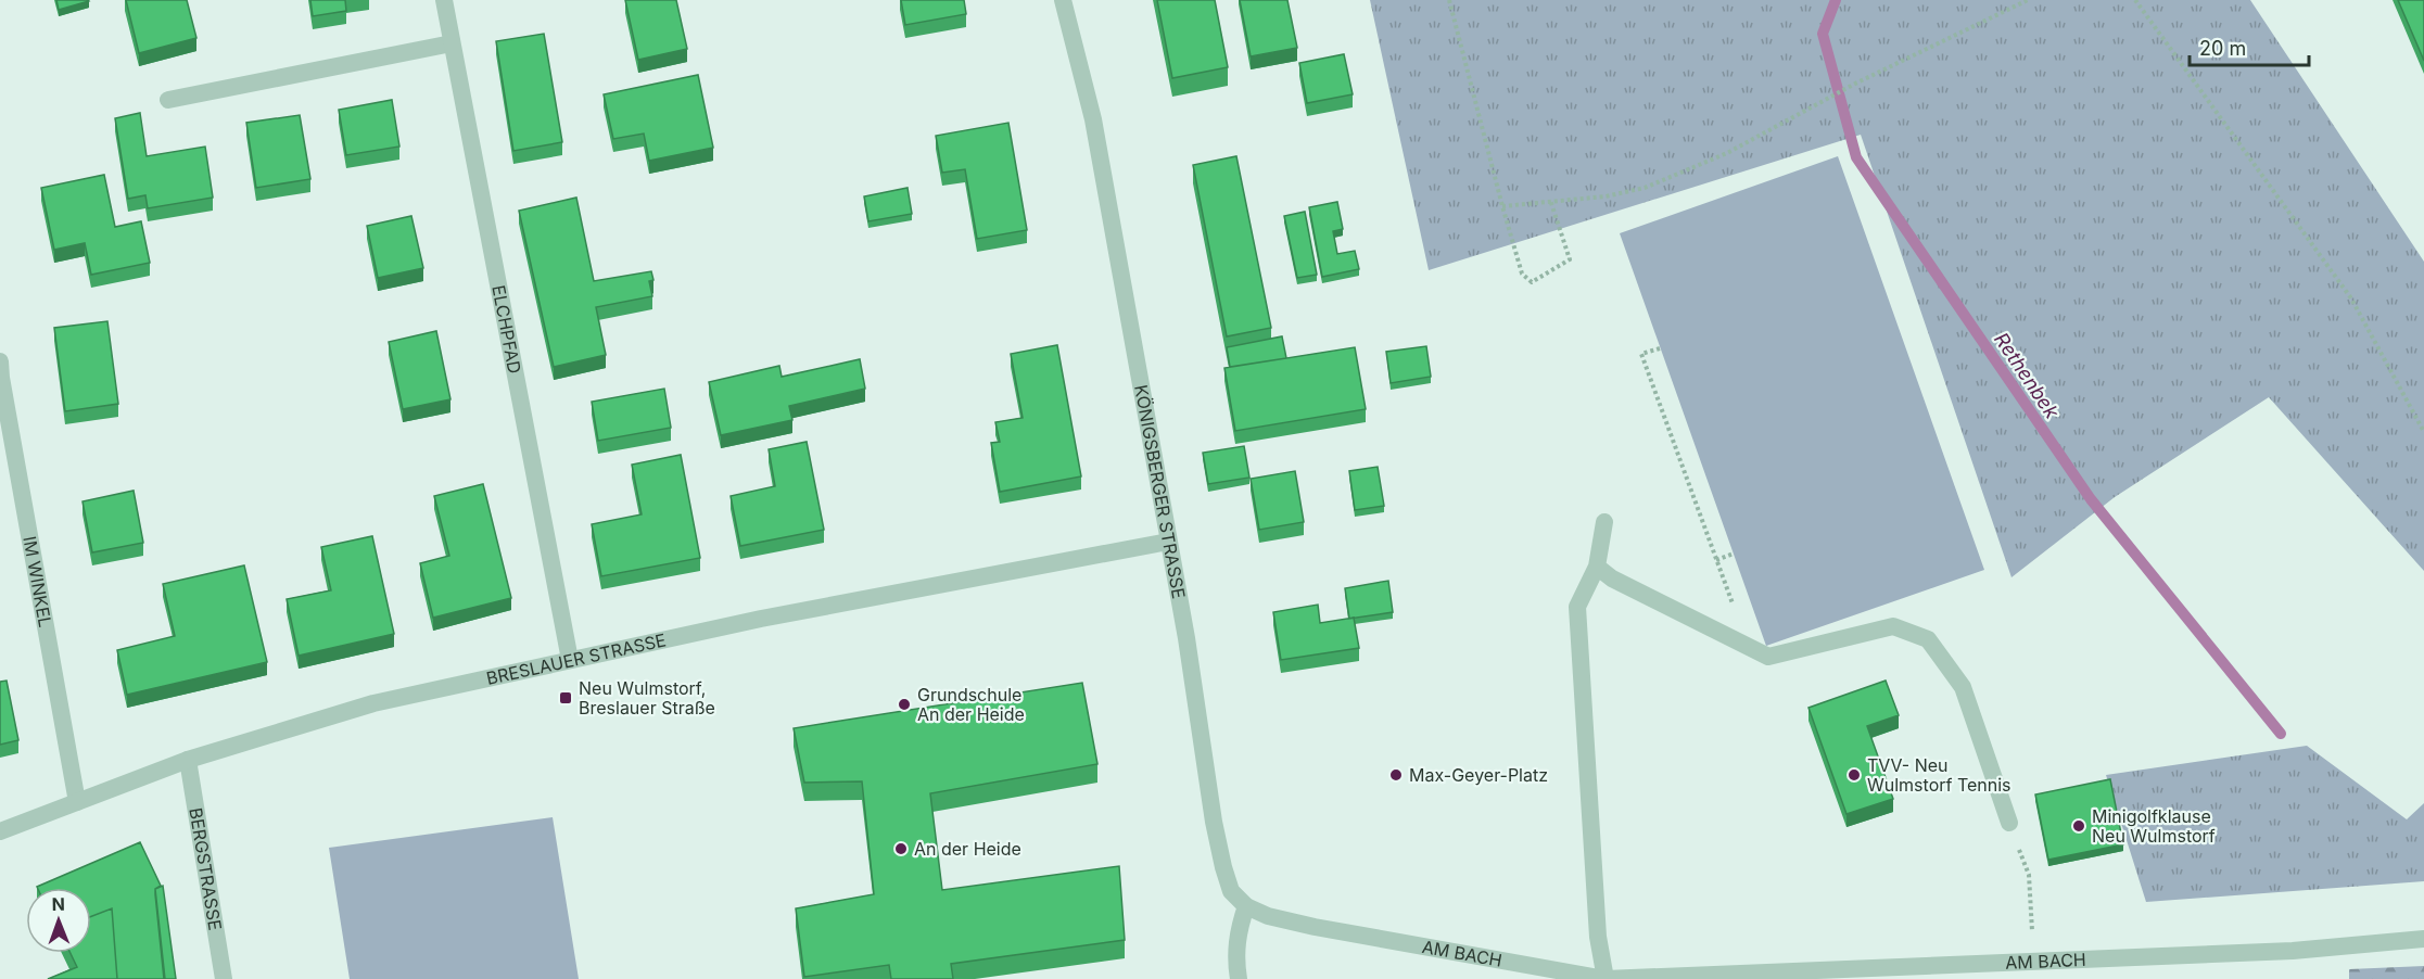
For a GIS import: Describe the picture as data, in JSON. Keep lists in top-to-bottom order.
{
  "streets": {
    "street": [
      "ELCHPFAD",
      "KÖNIGSBERGER STRASSE",
      "IM WINKEL",
      "BRESLAUER STRASSE",
      "BERGSTRASSE",
      "AM BACH"
    ]
  },
  "crossings": [
    ["ELCHPFAD", "BRESLAUER STRASSE"],
    ["KÖNIGSBERGER STRASSE", "BRESLAUER STRASSE"],
    ["KÖNIGSBERGER STRASSE", "AM BACH"],
    ["IM WINKEL", "BRESLAUER STRASSE"],
    ["BRESLAUER STRASSE", "BERGSTRASSE"]
  ],
  "water": ["Rethenbek"],
  "places": {
    "transit": ["Neu Wulmstorf, Breslauer Straße"],
    "other": [
      "Grundschule An der Heide",
      "Max-Geyer-Platz",
      "TVV- Neu Wulmstorf Tennis",
      "Minigolfklause Neu Wulmstorf",
      "An der Heide"
    ]
  },
  "scale_bar": "20 m",
  "north": "top"
}
